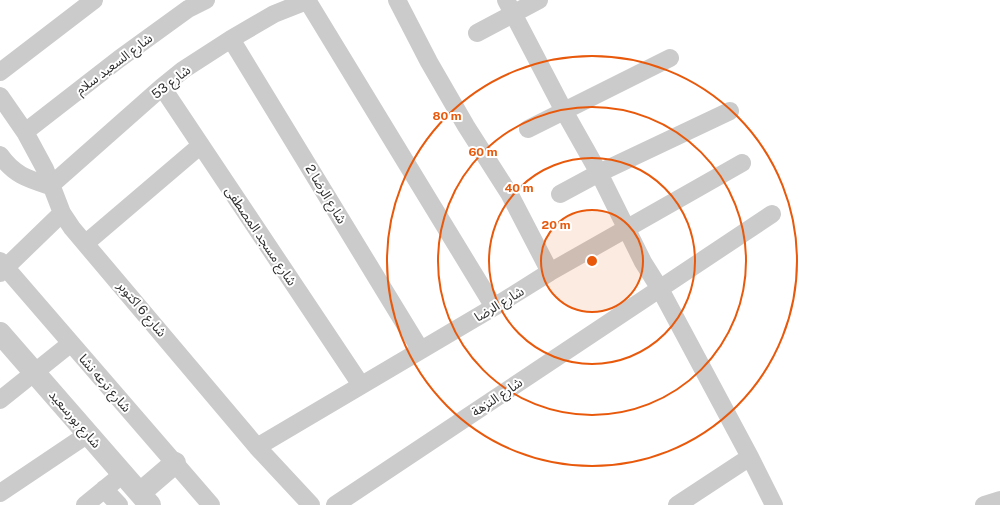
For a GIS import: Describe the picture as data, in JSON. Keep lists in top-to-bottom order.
{
  "streets": {
    "street": [
      "شارع السعيد سلام",
      "شارع 53",
      "شارع الرضا 2",
      "شارع مسجد المصطفى",
      "شارع الرضا",
      "شارع 6 اكتوبر",
      "شارع ترعه نشا",
      "شارع النزهة",
      "شارع بورسعيد"
    ]
  },
  "crossings": [
    ["شارع السعيد سلام", "شارع 6 اكتوبر"],
    ["شارع 53", "شارع الرضا 2"],
    ["شارع 53", "شارع مسجد المصطفى"],
    ["شارع 53", "شارع 6 اكتوبر"],
    ["شارع الرضا 2", "شارع الرضا"],
    ["شارع مسجد المصطفى", "شارع الرضا"],
    ["شارع الرضا", "شارع 6 اكتوبر"]
  ],
  "rings": [
    "80 m",
    "60 m",
    "40 m",
    "20 m"
  ]
}
